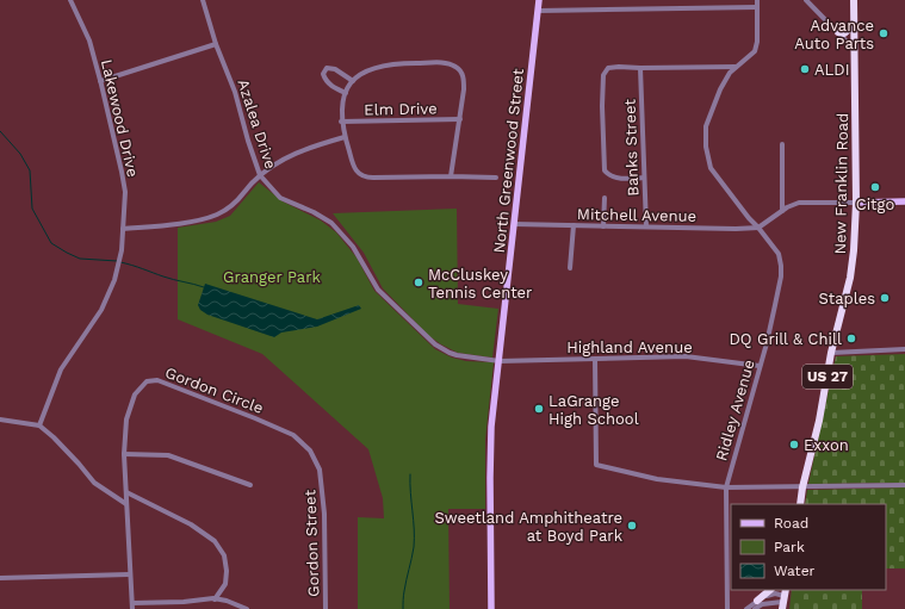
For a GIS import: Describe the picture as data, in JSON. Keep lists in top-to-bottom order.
{
  "streets": {
    "highway": ["New Franklin Road", "US 27"],
    "main road": ["North Greenwood Street"],
    "street": [
      "Elm Drive",
      "Lakewood Drive",
      "Azalea Drive",
      "Banks Street",
      "Mitchell Avenue",
      "Highland Avenue",
      "Gordon Circle",
      "Ridley Avenue",
      "Gordon Street"
    ]
  },
  "crossings": [
    ["Azalea Drive", "North Greenwood Street"],
    ["Azalea Drive", "Highland Avenue"],
    ["Banks Street", "Mitchell Avenue"],
    ["North Greenwood Street", "Mitchell Avenue"],
    ["North Greenwood Street", "Highland Avenue"],
    ["Mitchell Avenue", "Ridley Avenue"],
    ["Highland Avenue", "Ridley Avenue"],
    ["Gordon Circle", "Gordon Street"]
  ],
  "parks": ["Granger Park"],
  "places": [
    "Advance Auto Parts",
    "ALDI",
    "Citgo",
    "McCluskey Tennis Center",
    "Staples",
    "DQ Grill & Chill",
    "LaGrange High School",
    "Exxon",
    "Sweetland Amphitheatre at Boyd Park"
  ],
  "legend": ["Road", "Park", "Water"]
}
